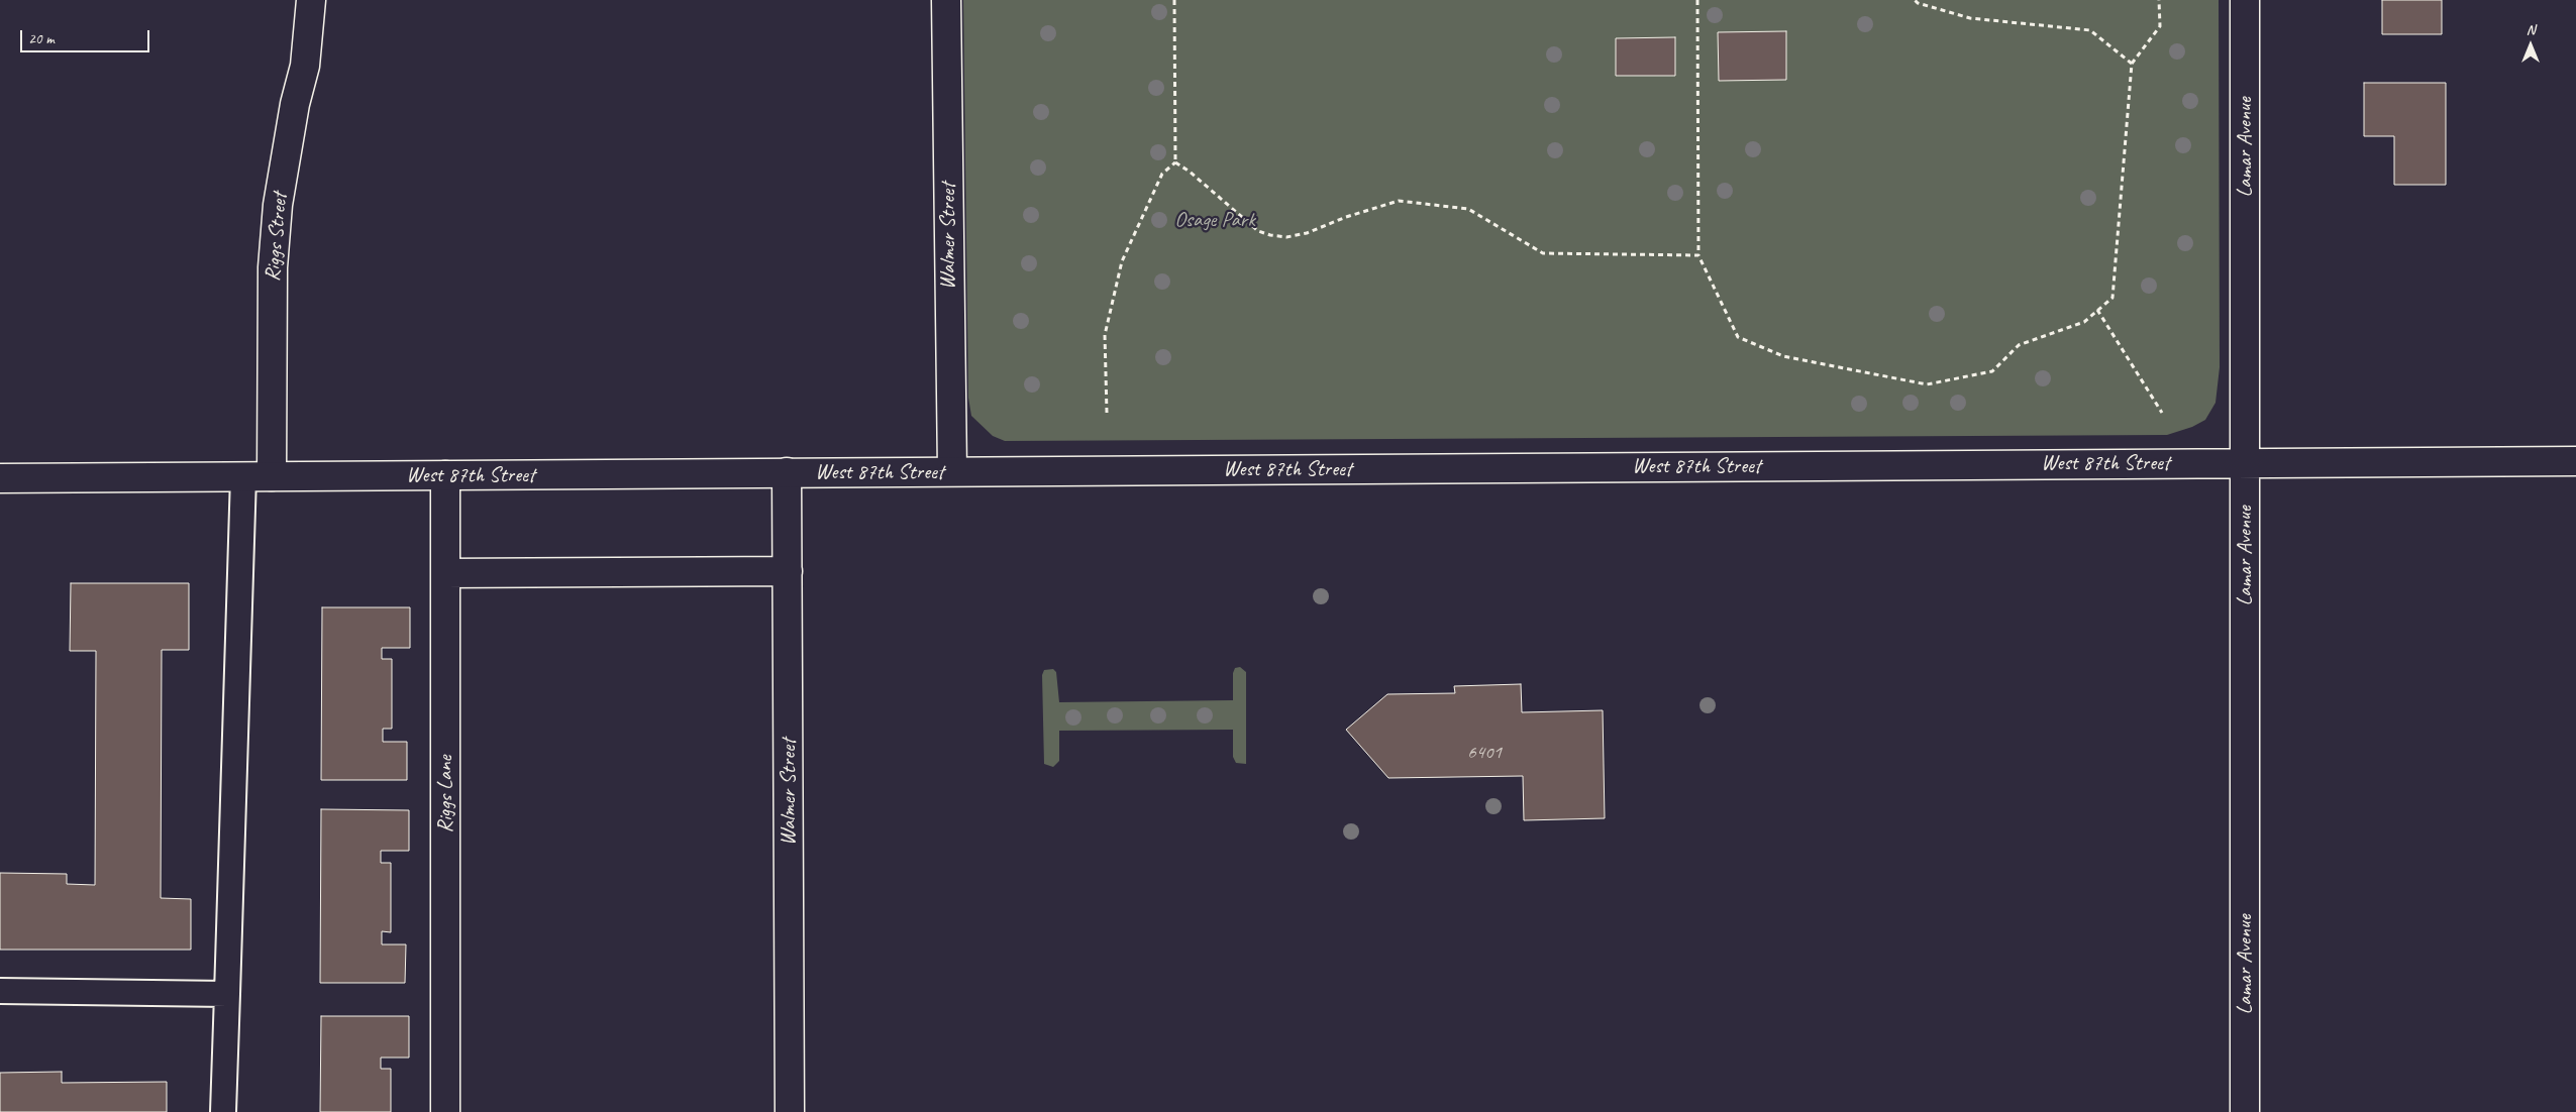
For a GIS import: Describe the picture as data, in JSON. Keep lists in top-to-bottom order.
{
  "streets": {
    "street": [
      "Lamar Avenue",
      "Walmer Street",
      "Riggs Street",
      "West 87th Street",
      "Riggs Lane"
    ]
  },
  "crossings": [
    ["Lamar Avenue", "West 87th Street"],
    ["Walmer Street", "West 87th Street"],
    ["Riggs Street", "West 87th Street"],
    ["West 87th Street", "Riggs Lane"]
  ],
  "parks": ["Osage Park"],
  "house_numbers": ["6401"],
  "scale_bar": "20 m",
  "north": "top"
}
